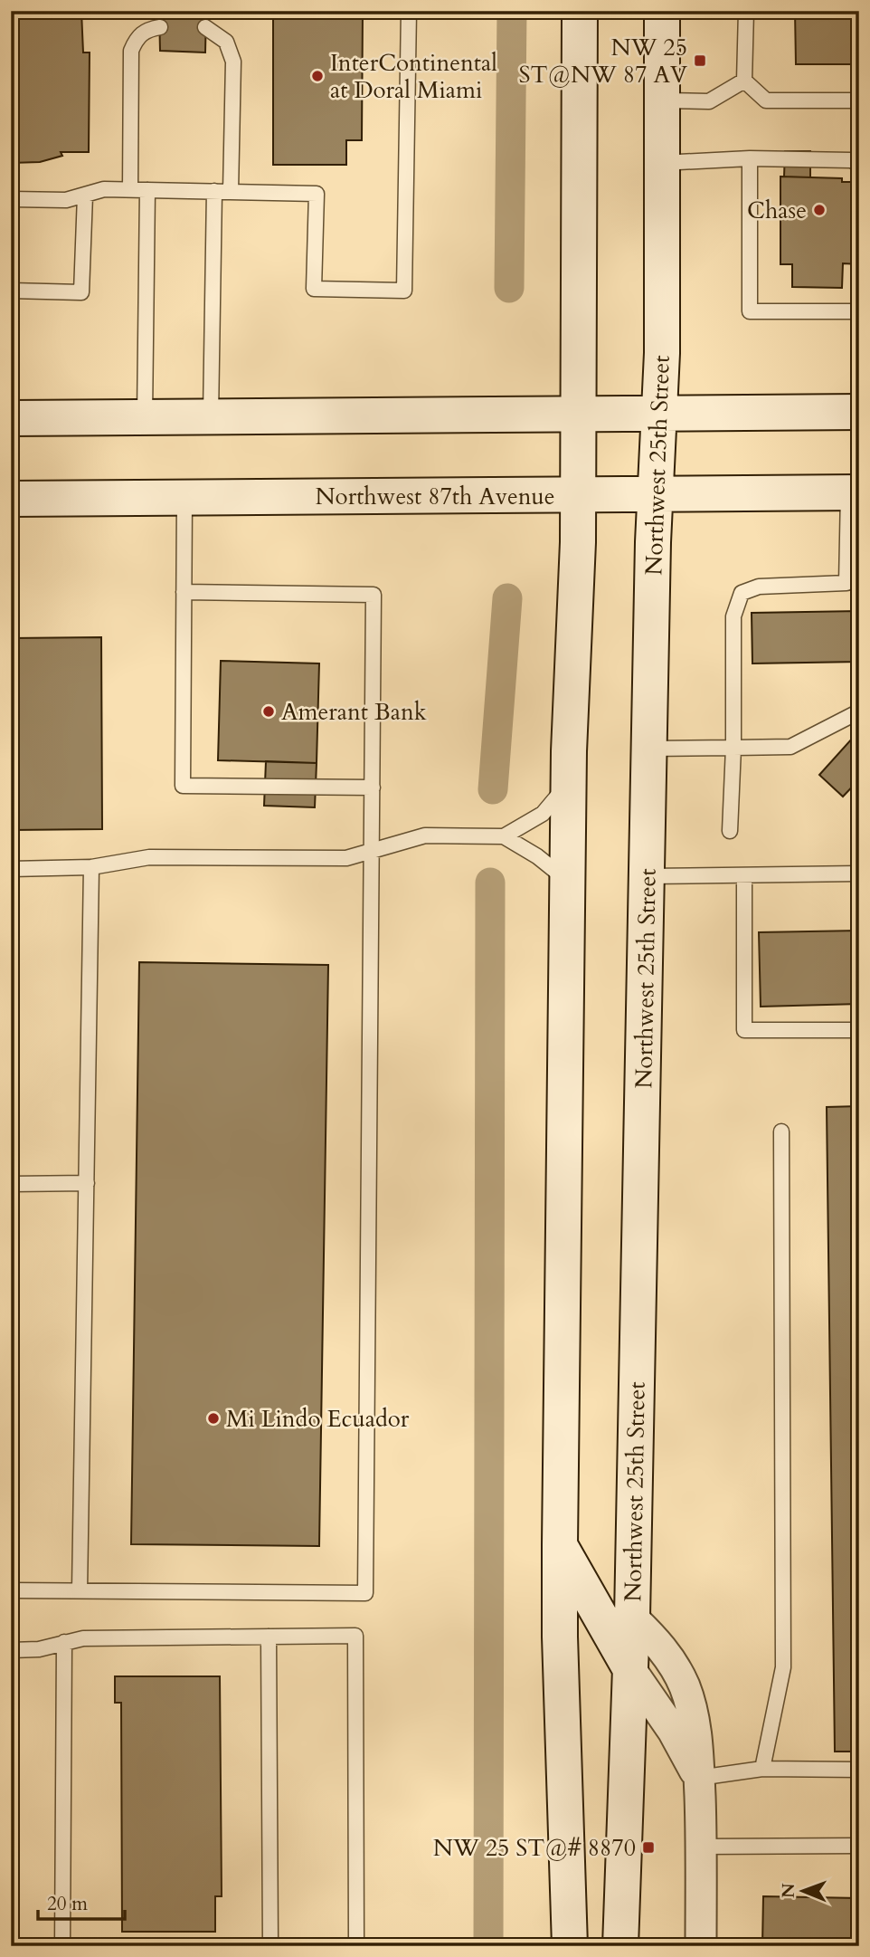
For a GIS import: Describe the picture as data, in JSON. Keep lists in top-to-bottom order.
{
  "streets": {
    "main road": ["Northwest 25th Street", "Northwest 87th Avenue"]
  },
  "crossings": [
    ["Northwest 25th Street", "Northwest 87th Avenue"]
  ],
  "places": {
    "transit": ["NW 25 ST@NW 87 AV", "NW 25 ST@# 8870"],
    "other": [
      "InterContinental at Doral Miami",
      "Chase",
      "Amerant Bank",
      "Mi Lindo Ecuador"
    ]
  },
  "scale_bar": "20 m",
  "north": "left"
}
